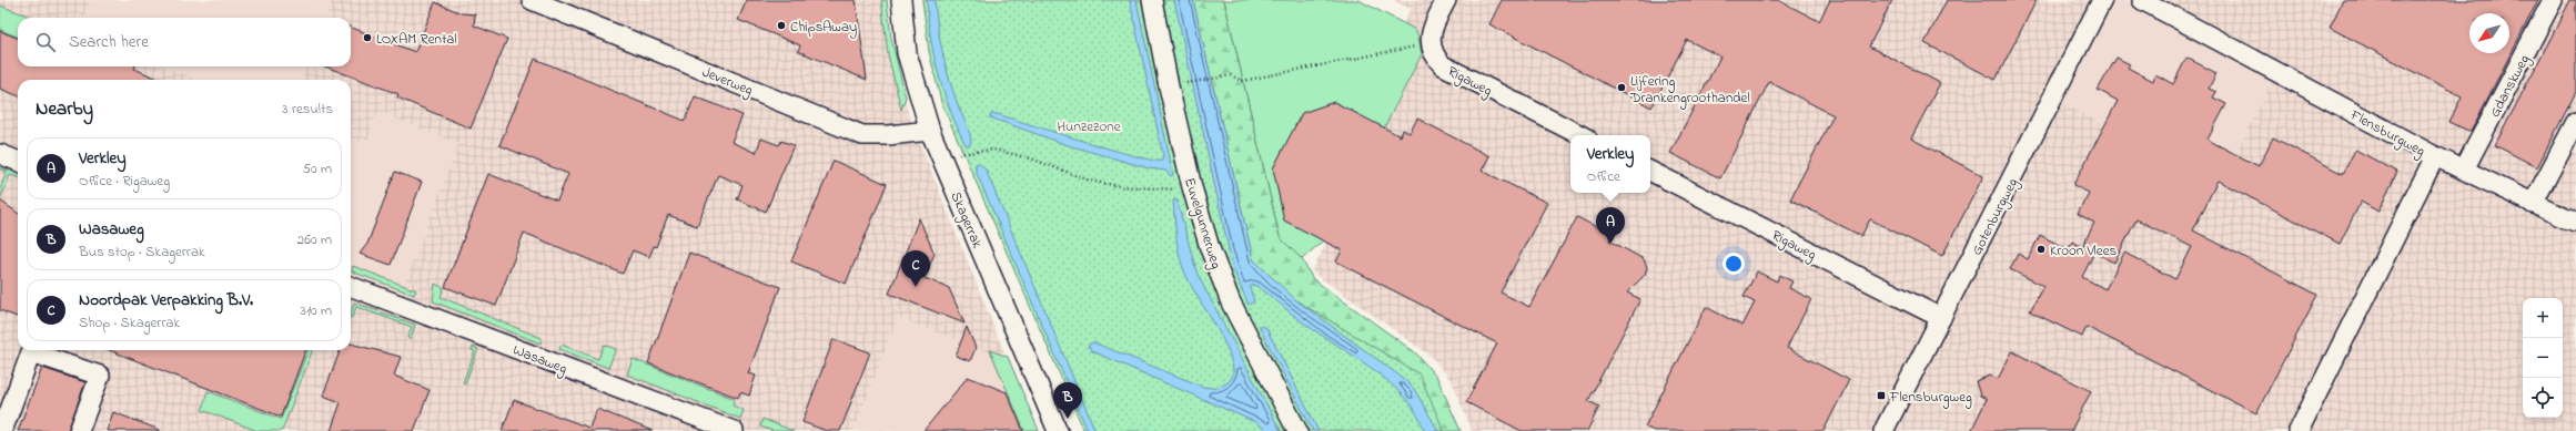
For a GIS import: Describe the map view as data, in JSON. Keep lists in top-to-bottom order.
{
  "streets": {
    "street": [
      "Jeverweg",
      "Rigaweg",
      "Gdanskweg",
      "Flensburgweg",
      "Gotenburgweg",
      "Skagerrak",
      "Euvelgunnerweg",
      "Wasaweg"
    ]
  },
  "crossings": [
    ["Jeverweg", "Skagerrak"],
    ["Rigaweg", "Gotenburgweg"]
  ],
  "parks": ["Hunzezone"],
  "places": {
    "other": [
      "ChipsAway",
      "LOXAM Rental",
      "Lijfering Drankengroothandel",
      "Kroon Vlees"
    ],
    "transit": ["Flensburgweg"]
  },
  "north": "bottom left",
  "page": {
    "search": "Search here",
    "heading": ["Nearby", "3 results"],
    "popup": ["Verkley", "Office"],
    "list": [
      {
        "mark": "A",
        "name": "Verkley",
        "note": "Office · Rigaweg",
        "value": "50 m"
      },
      {
        "mark": "B",
        "name": "Wasaweg",
        "note": "Bus stop · Skagerrak",
        "value": "260 m"
      },
      {
        "mark": "C",
        "name": "Noordpak Verpakking B.V.",
        "note": "Shop · Skagerrak",
        "value": "310 m"
      }
    ],
    "pins": ["A", "C", "B"],
    "map_buttons": ["+", "−"]
  }
}
